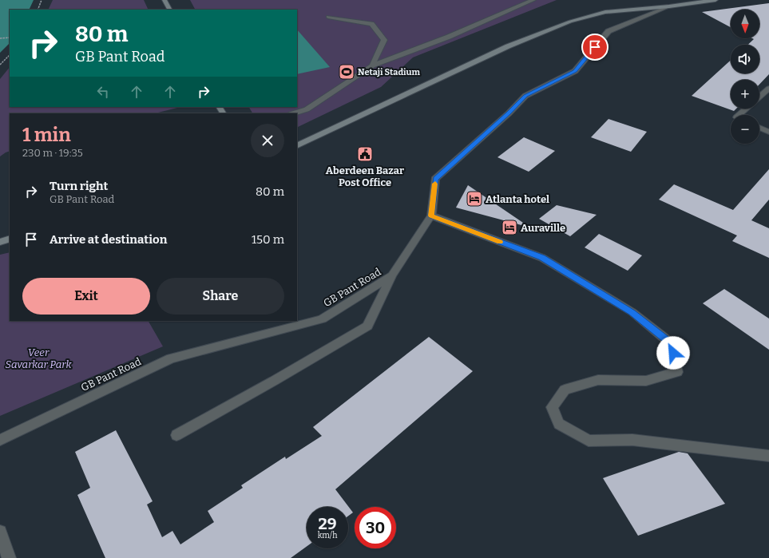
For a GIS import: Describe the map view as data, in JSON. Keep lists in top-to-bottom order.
{
  "streets": {
    "street": ["GB Pant Road"]
  },
  "parks": ["Veer Savarkar Park"],
  "places": {
    "sports": ["Netaji Stadium"],
    "public building": ["Aberdeen Bazar Post Office"],
    "hotel": ["Atlanta hotel", "Auraville"]
  },
  "north": "bottom",
  "page": {
    "map_buttons": ["+", "−"],
    "turn": ["80 m", "GB Pant Road"],
    "heading": ["1 min", "230 m · 19:35"],
    "list": [
      {
        "name": "Turn right",
        "note": "GB Pant Road",
        "value": "80 m"
      },
      {
        "name": "Arrive at destination",
        "value": "150 m"
      }
    ],
    "buttons": ["Exit", "Share"],
    "speed": "29 km/h",
    "limit": "30"
  }
}
